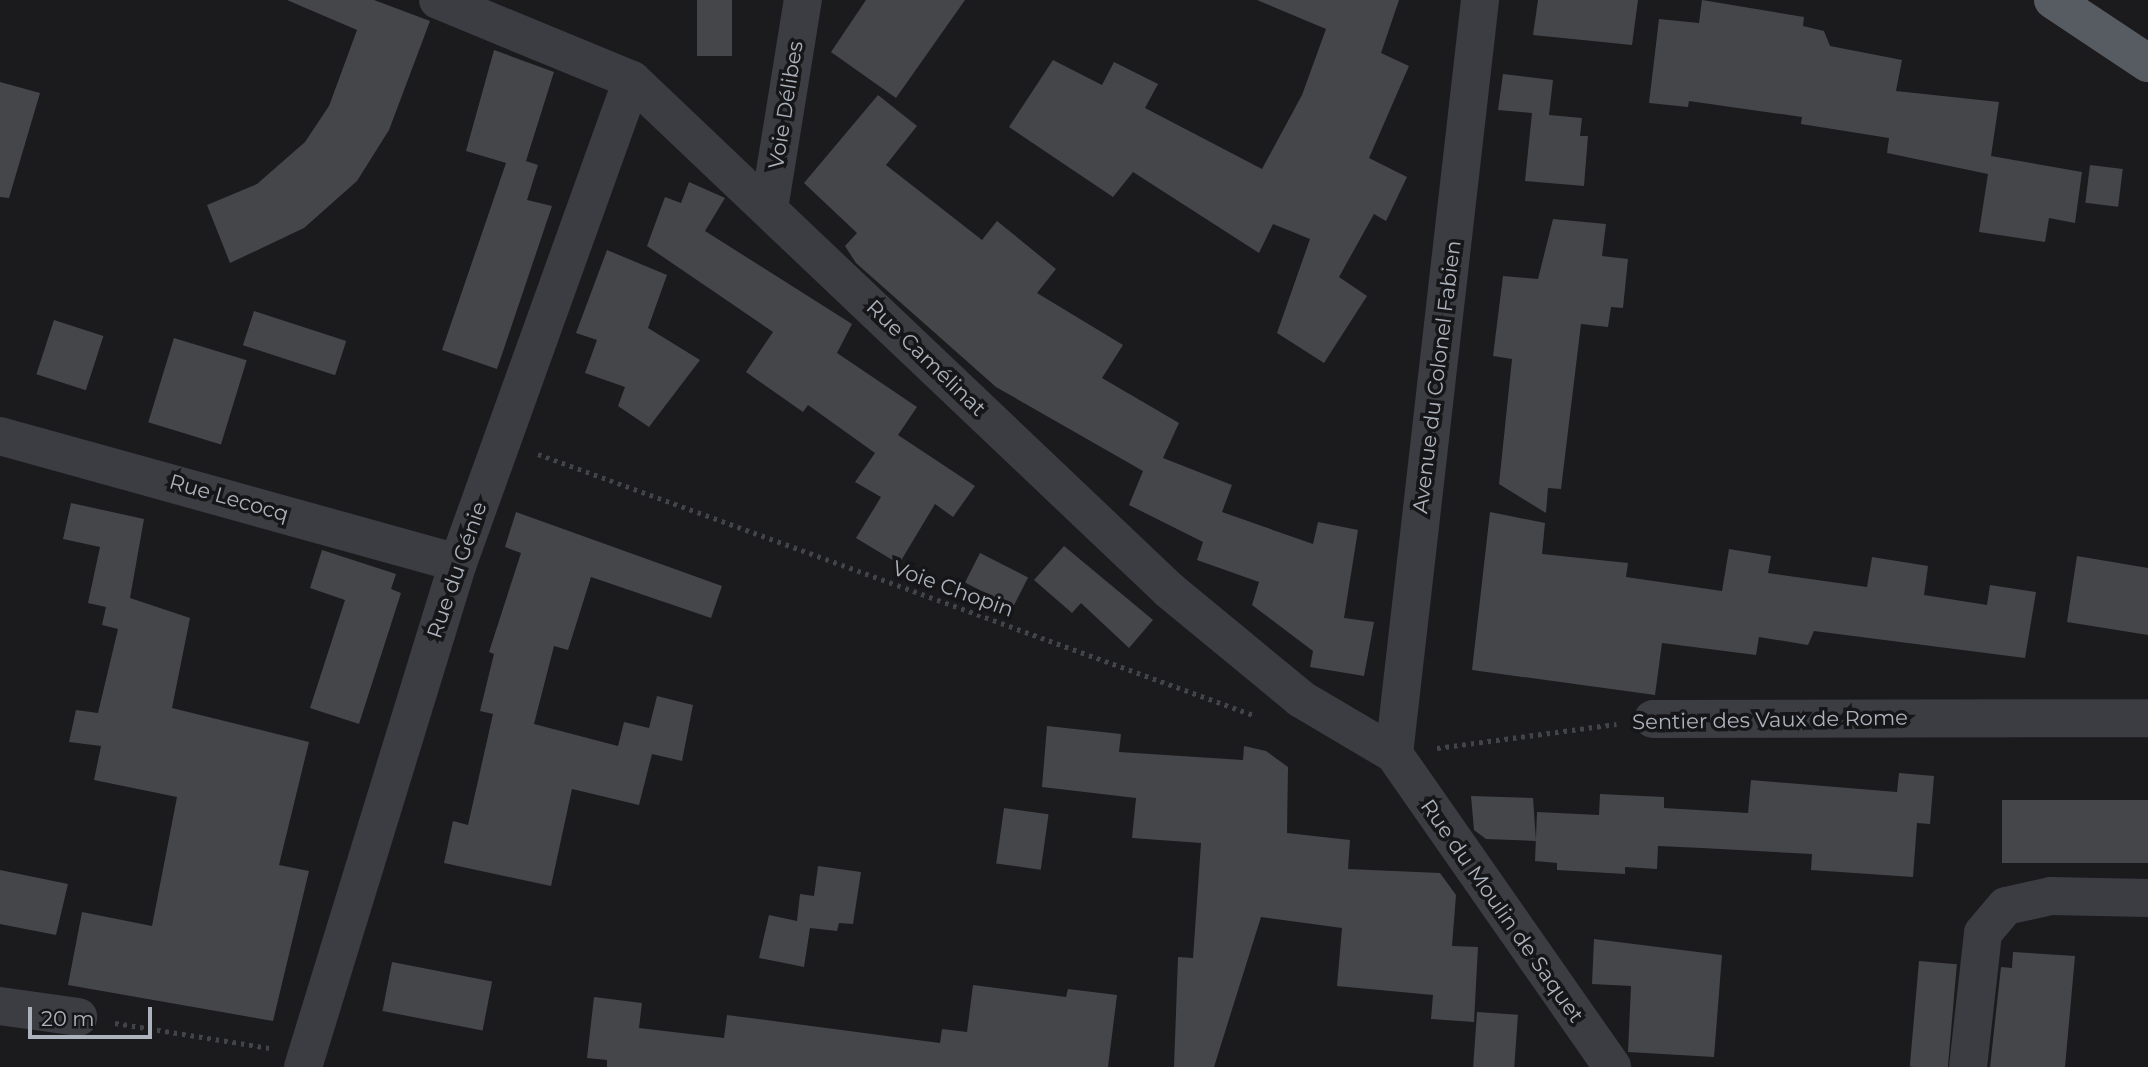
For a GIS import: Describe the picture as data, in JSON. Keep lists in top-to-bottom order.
{
  "streets": {
    "street": [
      "Voie Délibes",
      "Rue Camélinat",
      "Avenue du Colonel Fabien",
      "Rue Lecocq",
      "Rue du Génie",
      "Sentier des Vaux de Rome",
      "Rue du Moulin de Saquet"
    ],
    "path": ["Voie Chopin"]
  },
  "crossings": [
    ["Voie Délibes", "Rue Camélinat"],
    ["Rue Camélinat", "Avenue du Colonel Fabien"],
    ["Rue Camélinat", "Rue du Génie"],
    ["Rue Camélinat", "Sentier des Vaux de Rome"],
    ["Rue Camélinat", "Rue du Moulin de Saquet"],
    ["Avenue du Colonel Fabien", "Sentier des Vaux de Rome"],
    ["Avenue du Colonel Fabien", "Rue du Moulin de Saquet"],
    ["Rue Lecocq", "Rue du Génie"],
    ["Rue du Génie", "Voie Chopin"],
    ["Sentier des Vaux de Rome", "Rue du Moulin de Saquet"]
  ],
  "scale_bar": "20 m"
}
